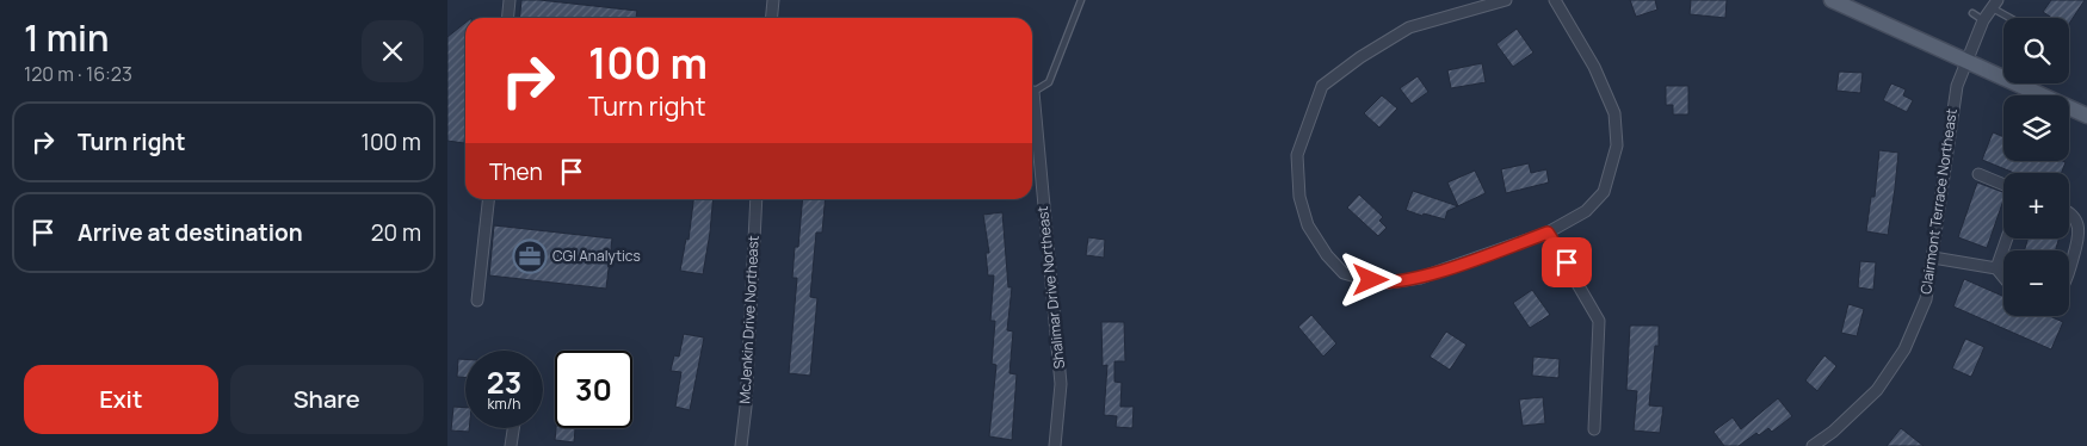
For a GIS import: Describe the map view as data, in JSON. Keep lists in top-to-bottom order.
{
  "streets": {
    "street": ["Clairmont Terrace Northeast", "Shalimar Drive Northeast", "McJenkin Drive Northeast"]
  },
  "places": {
    "office": ["CGI Analytics"]
  },
  "page": {
    "heading": ["1 min", "120 m · 16:23"],
    "map_buttons": ["+", "−"],
    "turn": ["100 m", "Turn right"],
    "list": [
      {
        "name": "Turn right",
        "value": "100 m"
      },
      {
        "name": "Arrive at destination",
        "value": "20 m"
      }
    ],
    "then": "Then",
    "speed": "23 km/h",
    "limit": "30",
    "buttons": ["Exit", "Share"]
  }
}
